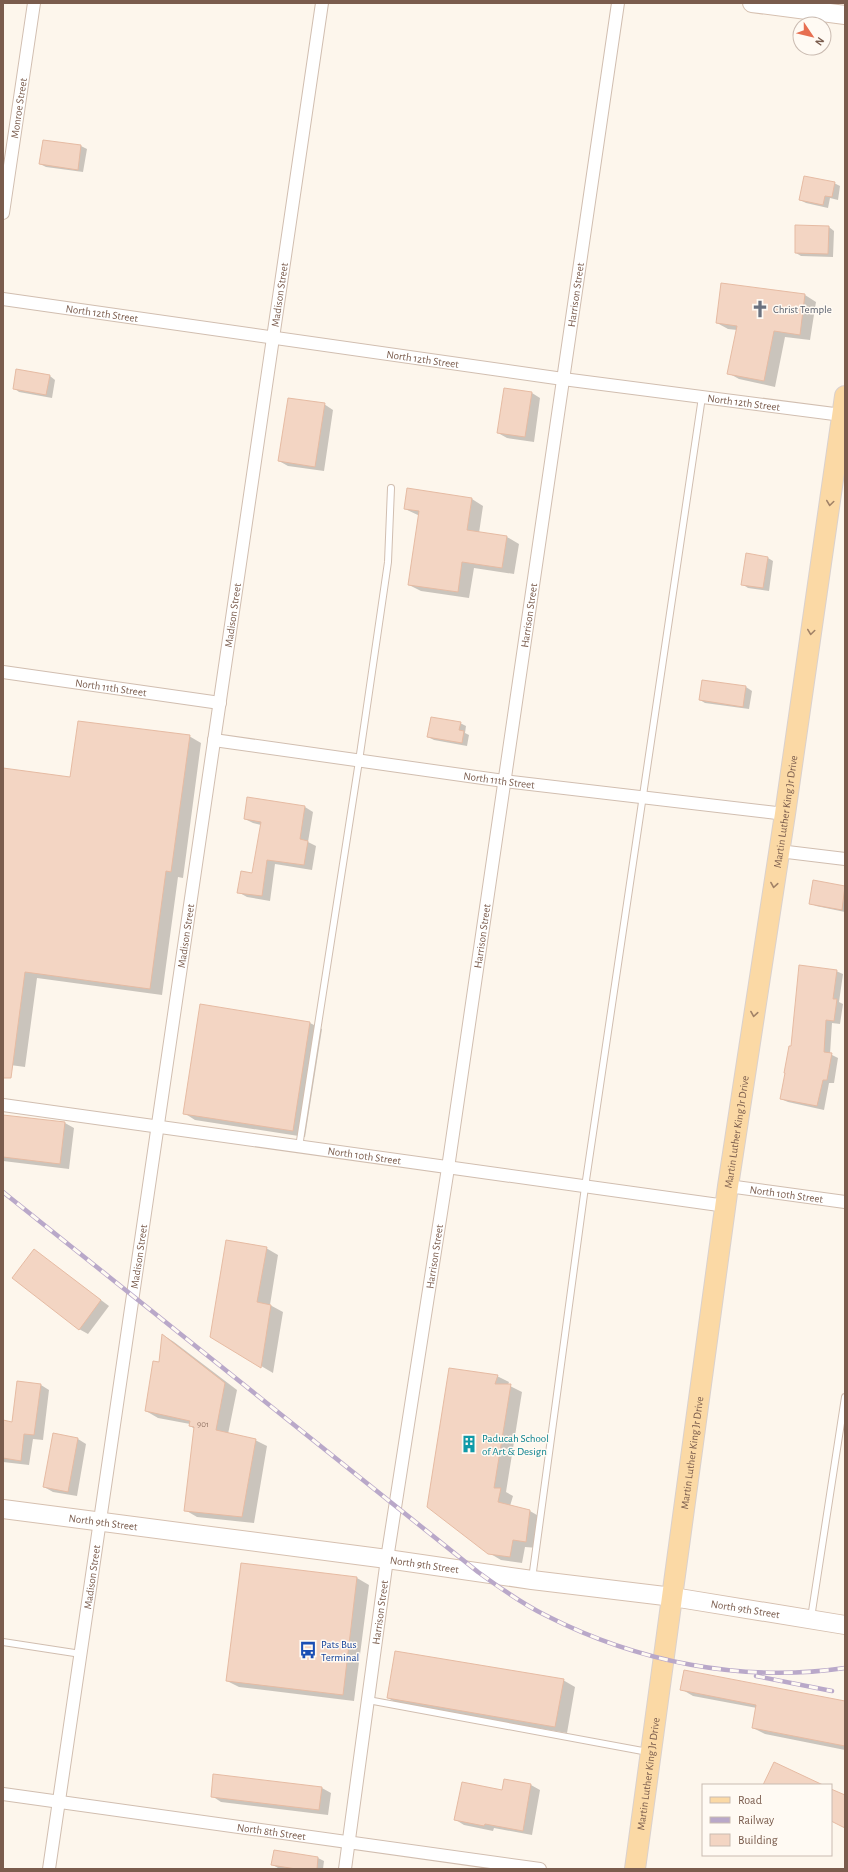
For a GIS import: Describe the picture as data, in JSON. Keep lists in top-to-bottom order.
{
  "streets": {
    "main road": ["Martin Luther King Jr Drive"],
    "street": [
      "Monroe Street",
      "Madison Street",
      "Harrison Street",
      "North 12th Street",
      "North 11th Street",
      "North 10th Street",
      "North 9th Street",
      "North 8th Street"
    ]
  },
  "crossings": [
    ["Madison Street", "North 12th Street"],
    ["Madison Street", "North 11th Street"],
    ["Madison Street", "North 10th Street"],
    ["Madison Street", "North 9th Street"],
    ["Madison Street", "North 8th Street"],
    ["Harrison Street", "North 12th Street"],
    ["Harrison Street", "North 11th Street"],
    ["Harrison Street", "North 10th Street"],
    ["Harrison Street", "North 9th Street"],
    ["Harrison Street", "North 8th Street"],
    ["North 12th Street", "Martin Luther King Jr Drive"],
    ["North 11th Street", "Martin Luther King Jr Drive"],
    ["Martin Luther King Jr Drive", "North 10th Street"],
    ["Martin Luther King Jr Drive", "North 9th Street"]
  ],
  "one_way": ["Martin Luther King Jr Drive"],
  "places": {
    "church": ["Christ Temple"],
    "building": ["Paducah School of Art & Design"],
    "bus stop": ["Pats Bus Terminal"]
  },
  "house_numbers": ["901"],
  "legend": ["Road", "Railway", "Building"],
  "north": "bottom right"
}
